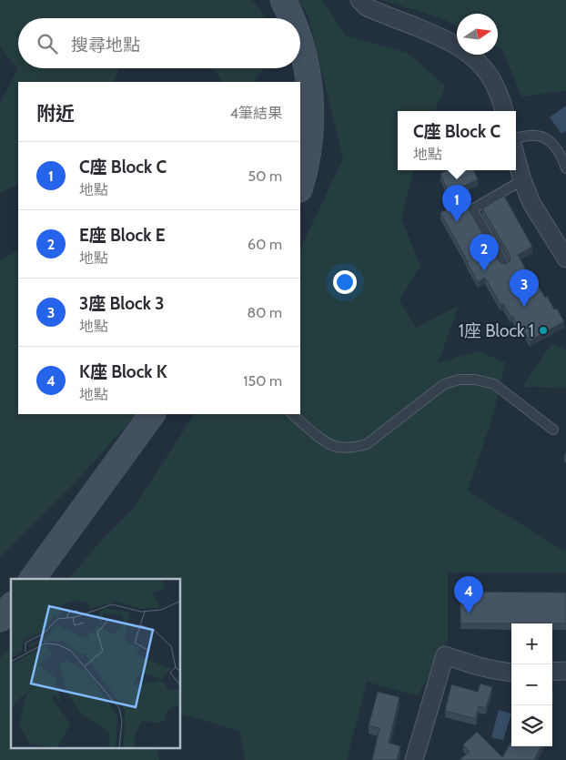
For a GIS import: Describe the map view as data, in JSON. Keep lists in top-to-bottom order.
{
  "places": ["1座 Block 1"],
  "north": "right",
  "page": {
    "search": "搜尋地點",
    "heading": ["附近", "4筆結果"],
    "popup": ["C座 Block C", "地點"],
    "list": [
      {
        "mark": "1",
        "name": "C座 Block C",
        "note": "地點",
        "value": "50 m"
      },
      {
        "mark": "2",
        "name": "E座 Block E",
        "note": "地點",
        "value": "60 m"
      },
      {
        "mark": "3",
        "name": "3座 Block 3",
        "note": "地點",
        "value": "80 m"
      },
      {
        "mark": "4",
        "name": "K座 Block K",
        "note": "地點",
        "value": "150 m"
      }
    ],
    "pins": [
      "1",
      "2",
      "3",
      "4"
    ],
    "map_buttons": ["+", "−"]
  }
}
